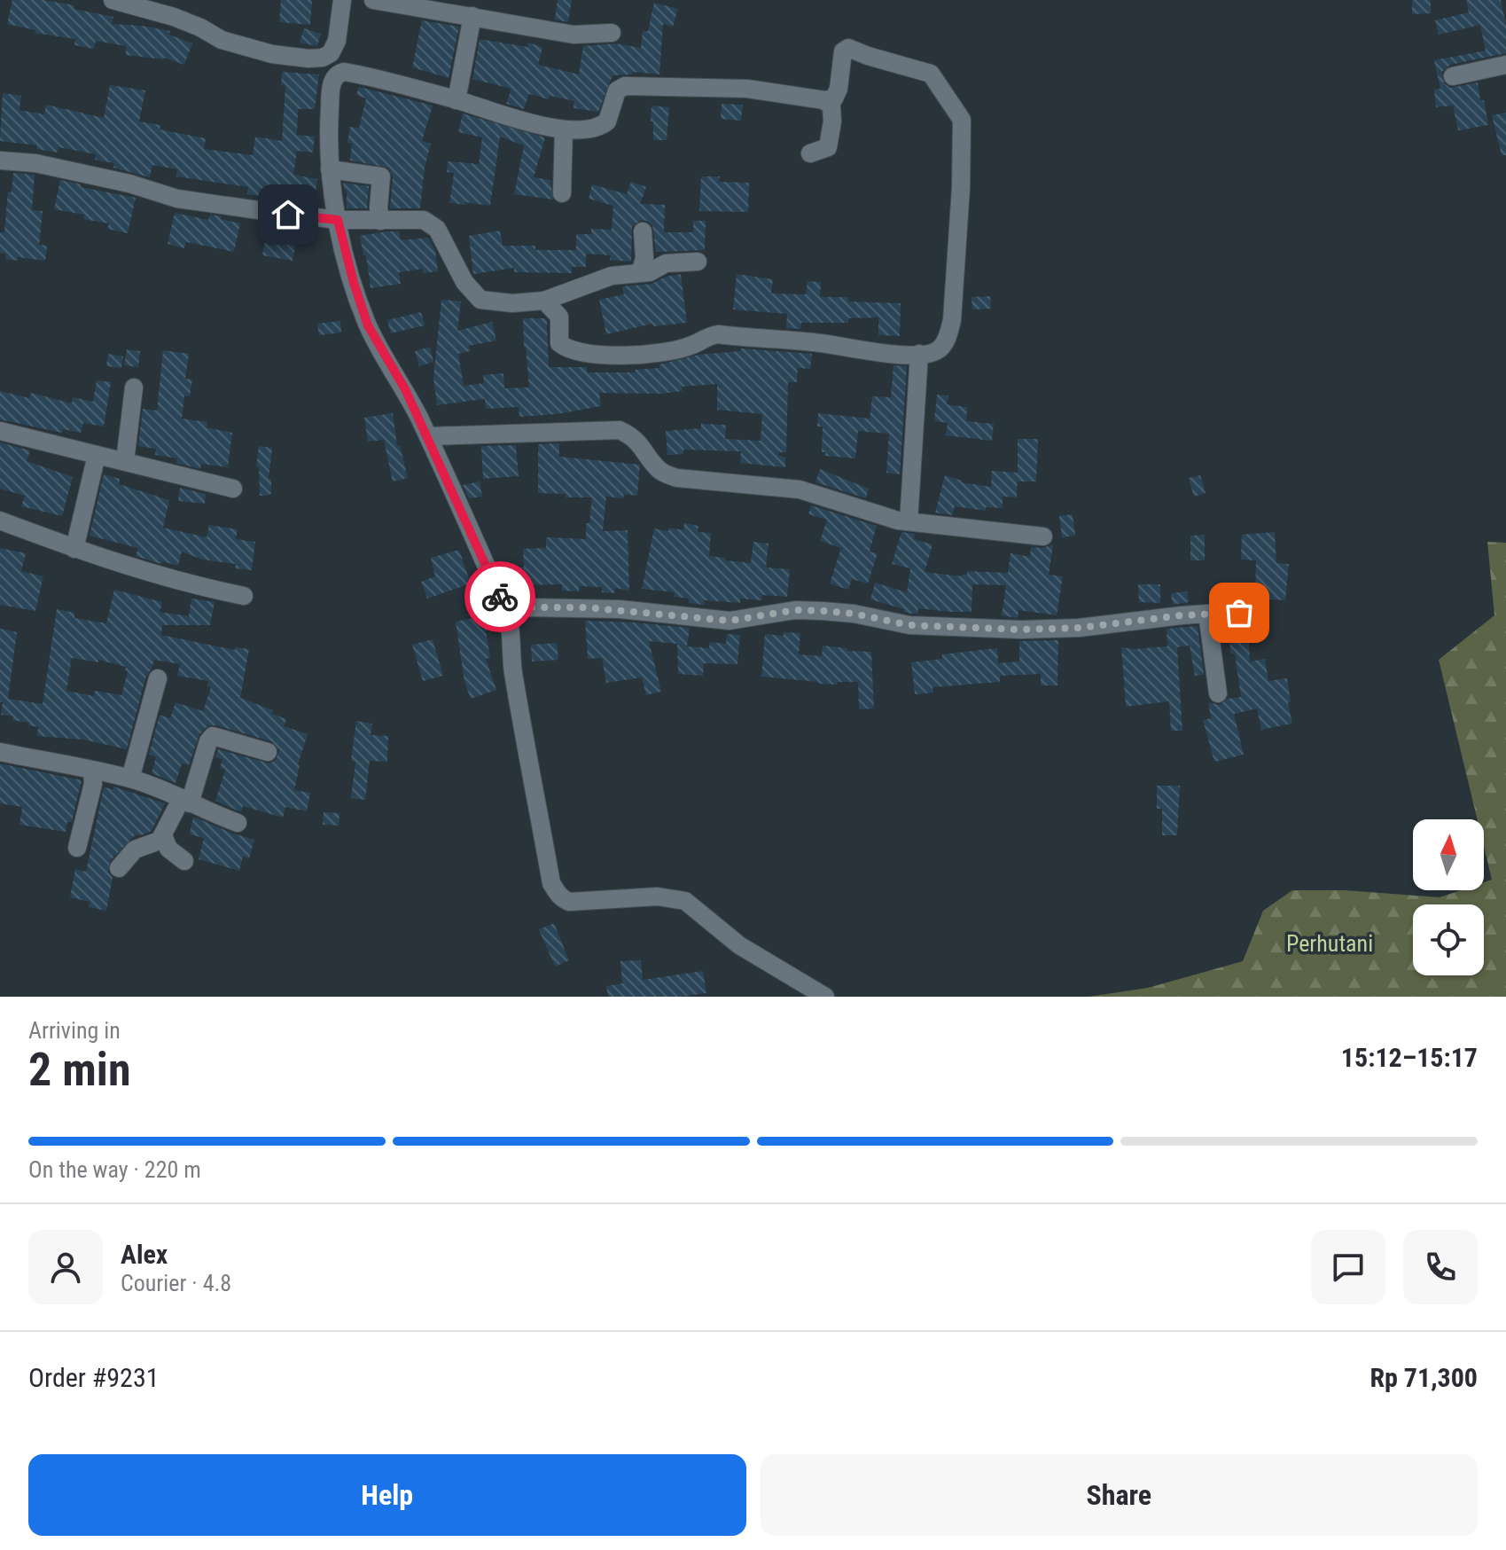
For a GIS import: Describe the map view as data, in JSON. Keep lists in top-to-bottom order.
{
  "parks": ["Perhutani"],
  "north": "top",
  "page": {
    "heading": ["2 min", "Arriving in", "15:12–15:17"],
    "panel": [
      "Alex",
      "Courier · 4.8",
      "Order #9231",
      "Rp 71,300"
    ],
    "bar": "On the way · 220 m",
    "buttons": ["Help", "Share"]
  }
}
